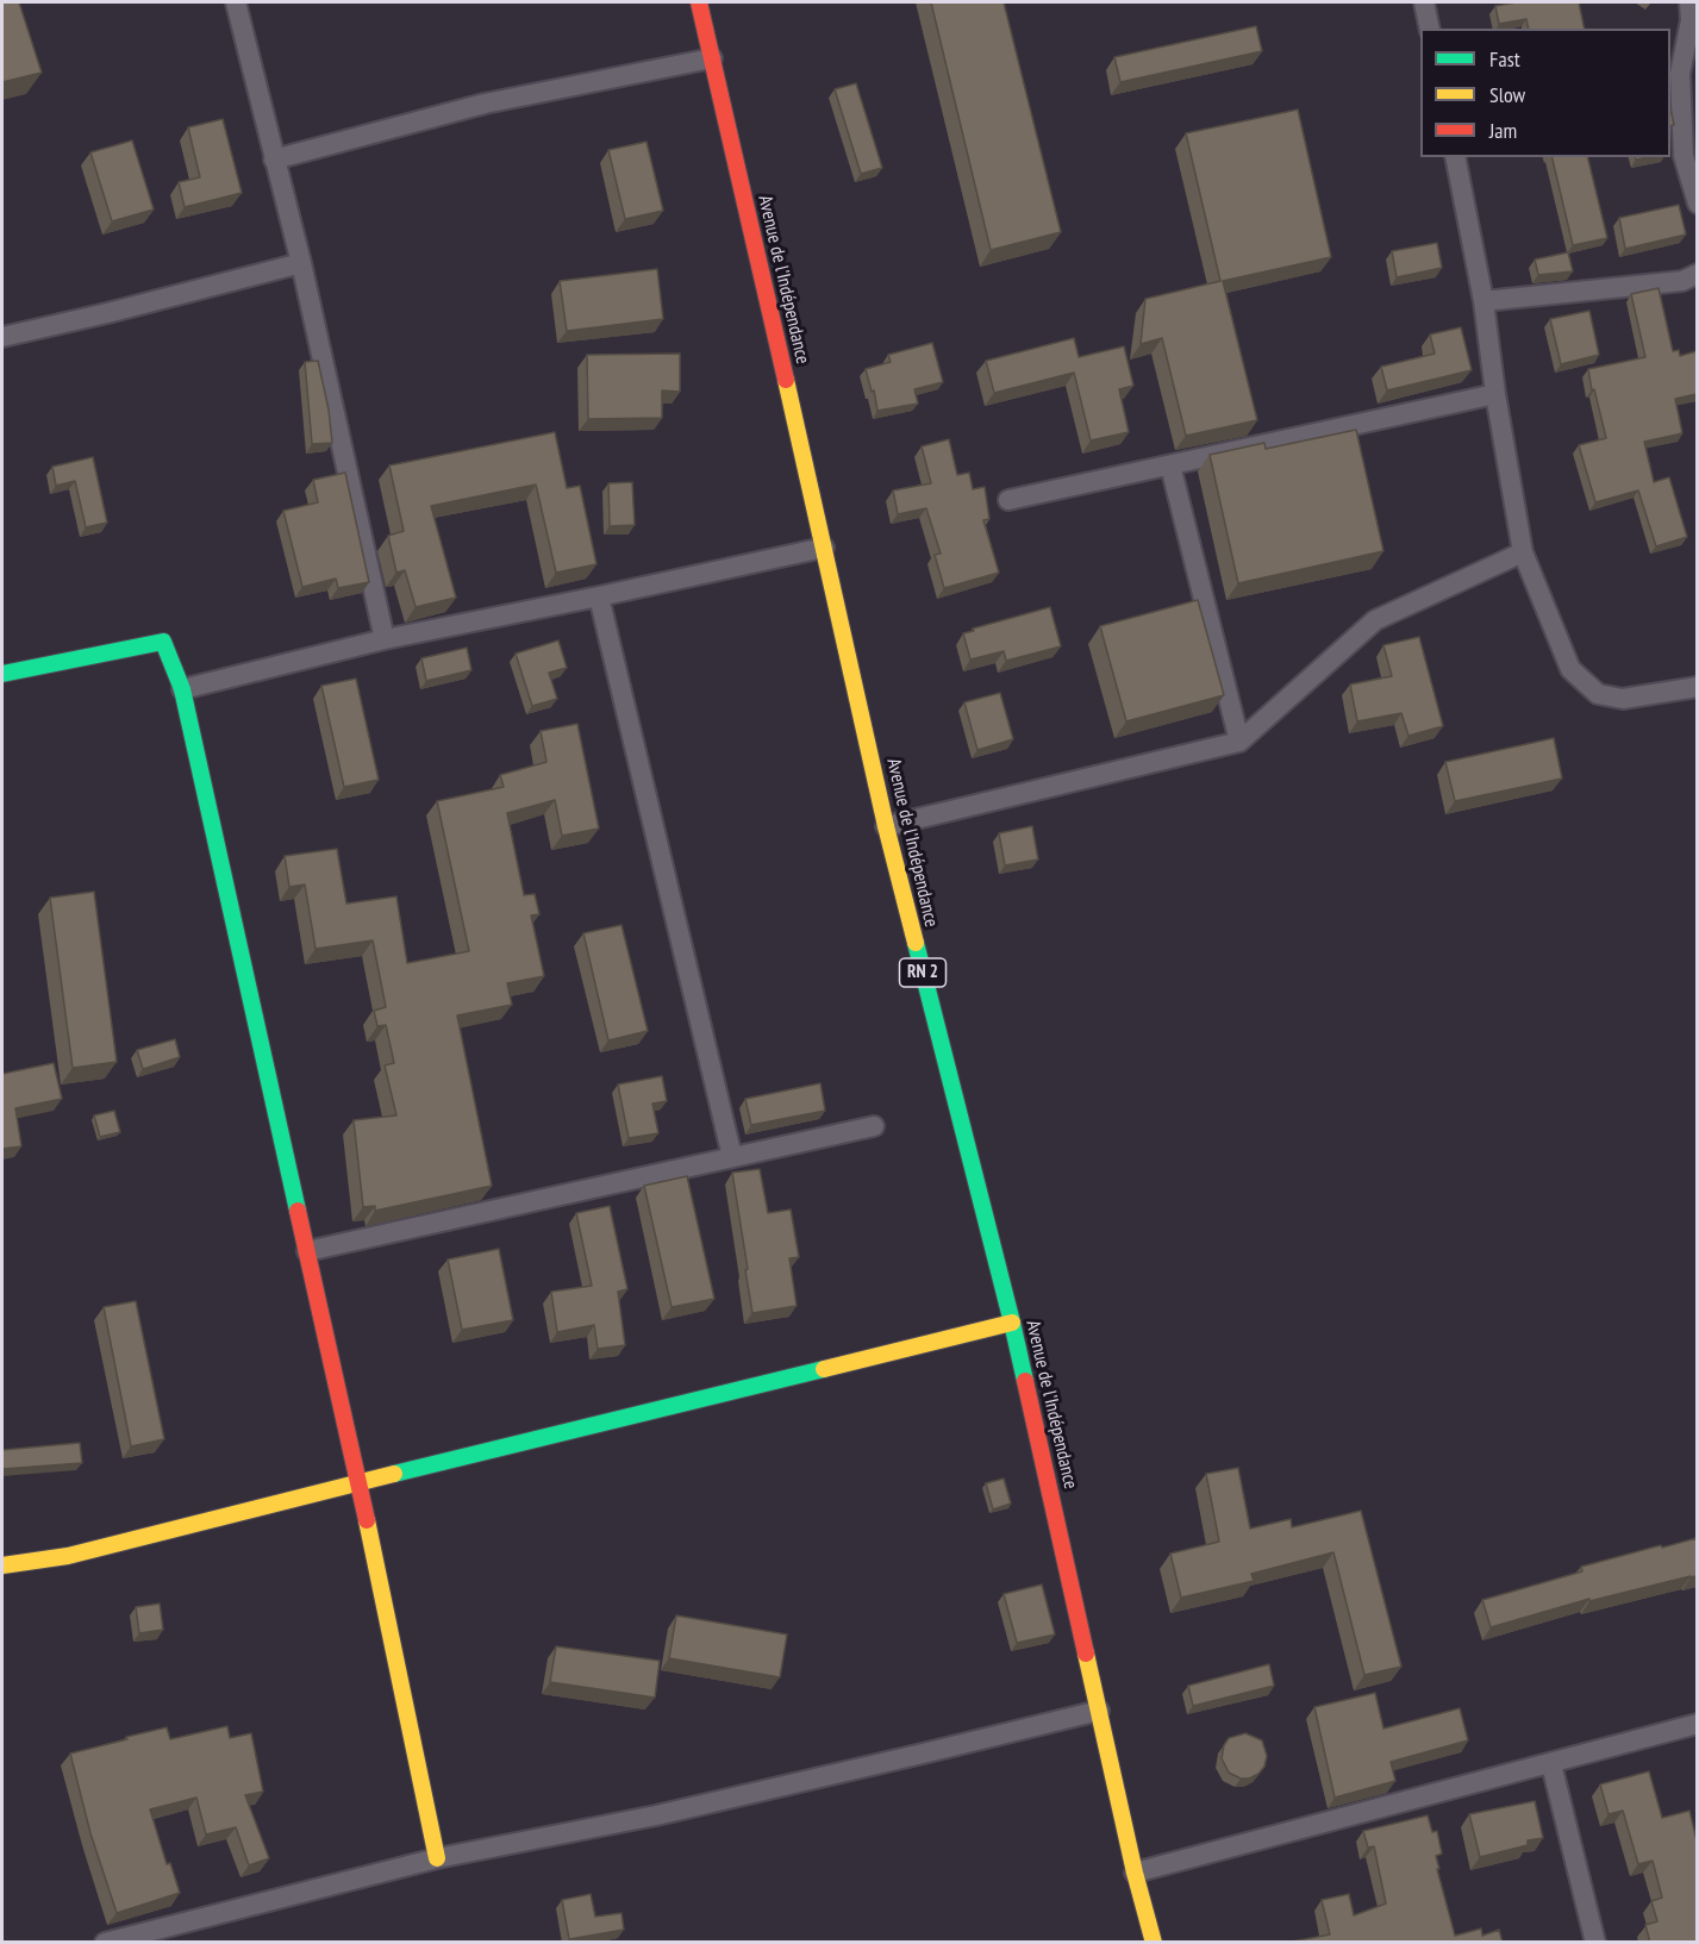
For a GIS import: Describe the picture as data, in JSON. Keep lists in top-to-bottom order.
{
  "streets": {
    "street": ["Avenue de l'Indépendance", "RN 2"]
  },
  "legend": ["Fast", "Slow", "Jam"]
}
